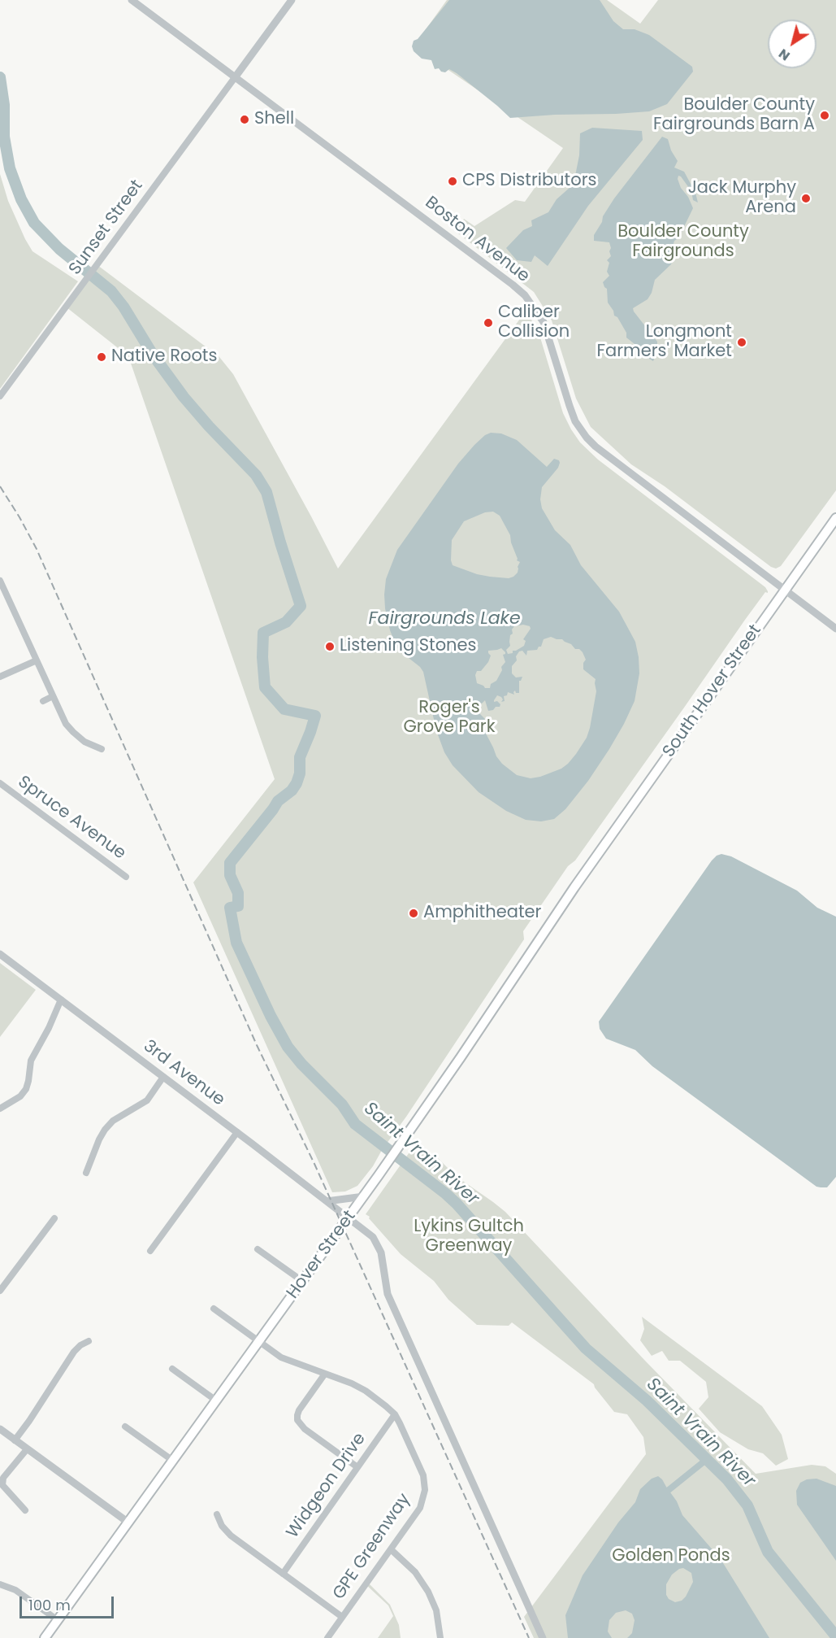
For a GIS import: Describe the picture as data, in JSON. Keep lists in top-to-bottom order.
{
  "streets": {
    "main road": ["South Hover Street", "Hover Street"],
    "street": [
      "Sunset Street",
      "Boston Avenue",
      "Spruce Avenue",
      "3rd Avenue",
      "Widgeon Drive",
      "GPE Greenway"
    ]
  },
  "crossings": [
    ["Sunset Street", "Boston Avenue"],
    ["Boston Avenue", "South Hover Street"],
    ["South Hover Street", "Hover Street"],
    ["3rd Avenue", "Hover Street"],
    ["Widgeon Drive", "GPE Greenway"]
  ],
  "water": ["Fairgrounds Lake", "Saint Vrain River"],
  "parks": [
    "Boulder County Fairgrounds",
    "Roger's Grove Park",
    "Lykins Gultch Greenway",
    "Golden Ponds"
  ],
  "places": [
    "Boulder County Fairgrounds Barn A",
    "Shell",
    "CPS Distributors",
    "Jack Murphy Arena",
    "Caliber Collision",
    "Longmont Farmers' Market",
    "Native Roots",
    "Listening Stones",
    "Amphitheater"
  ],
  "scale_bar": "100 m",
  "north": "bottom left"
}
